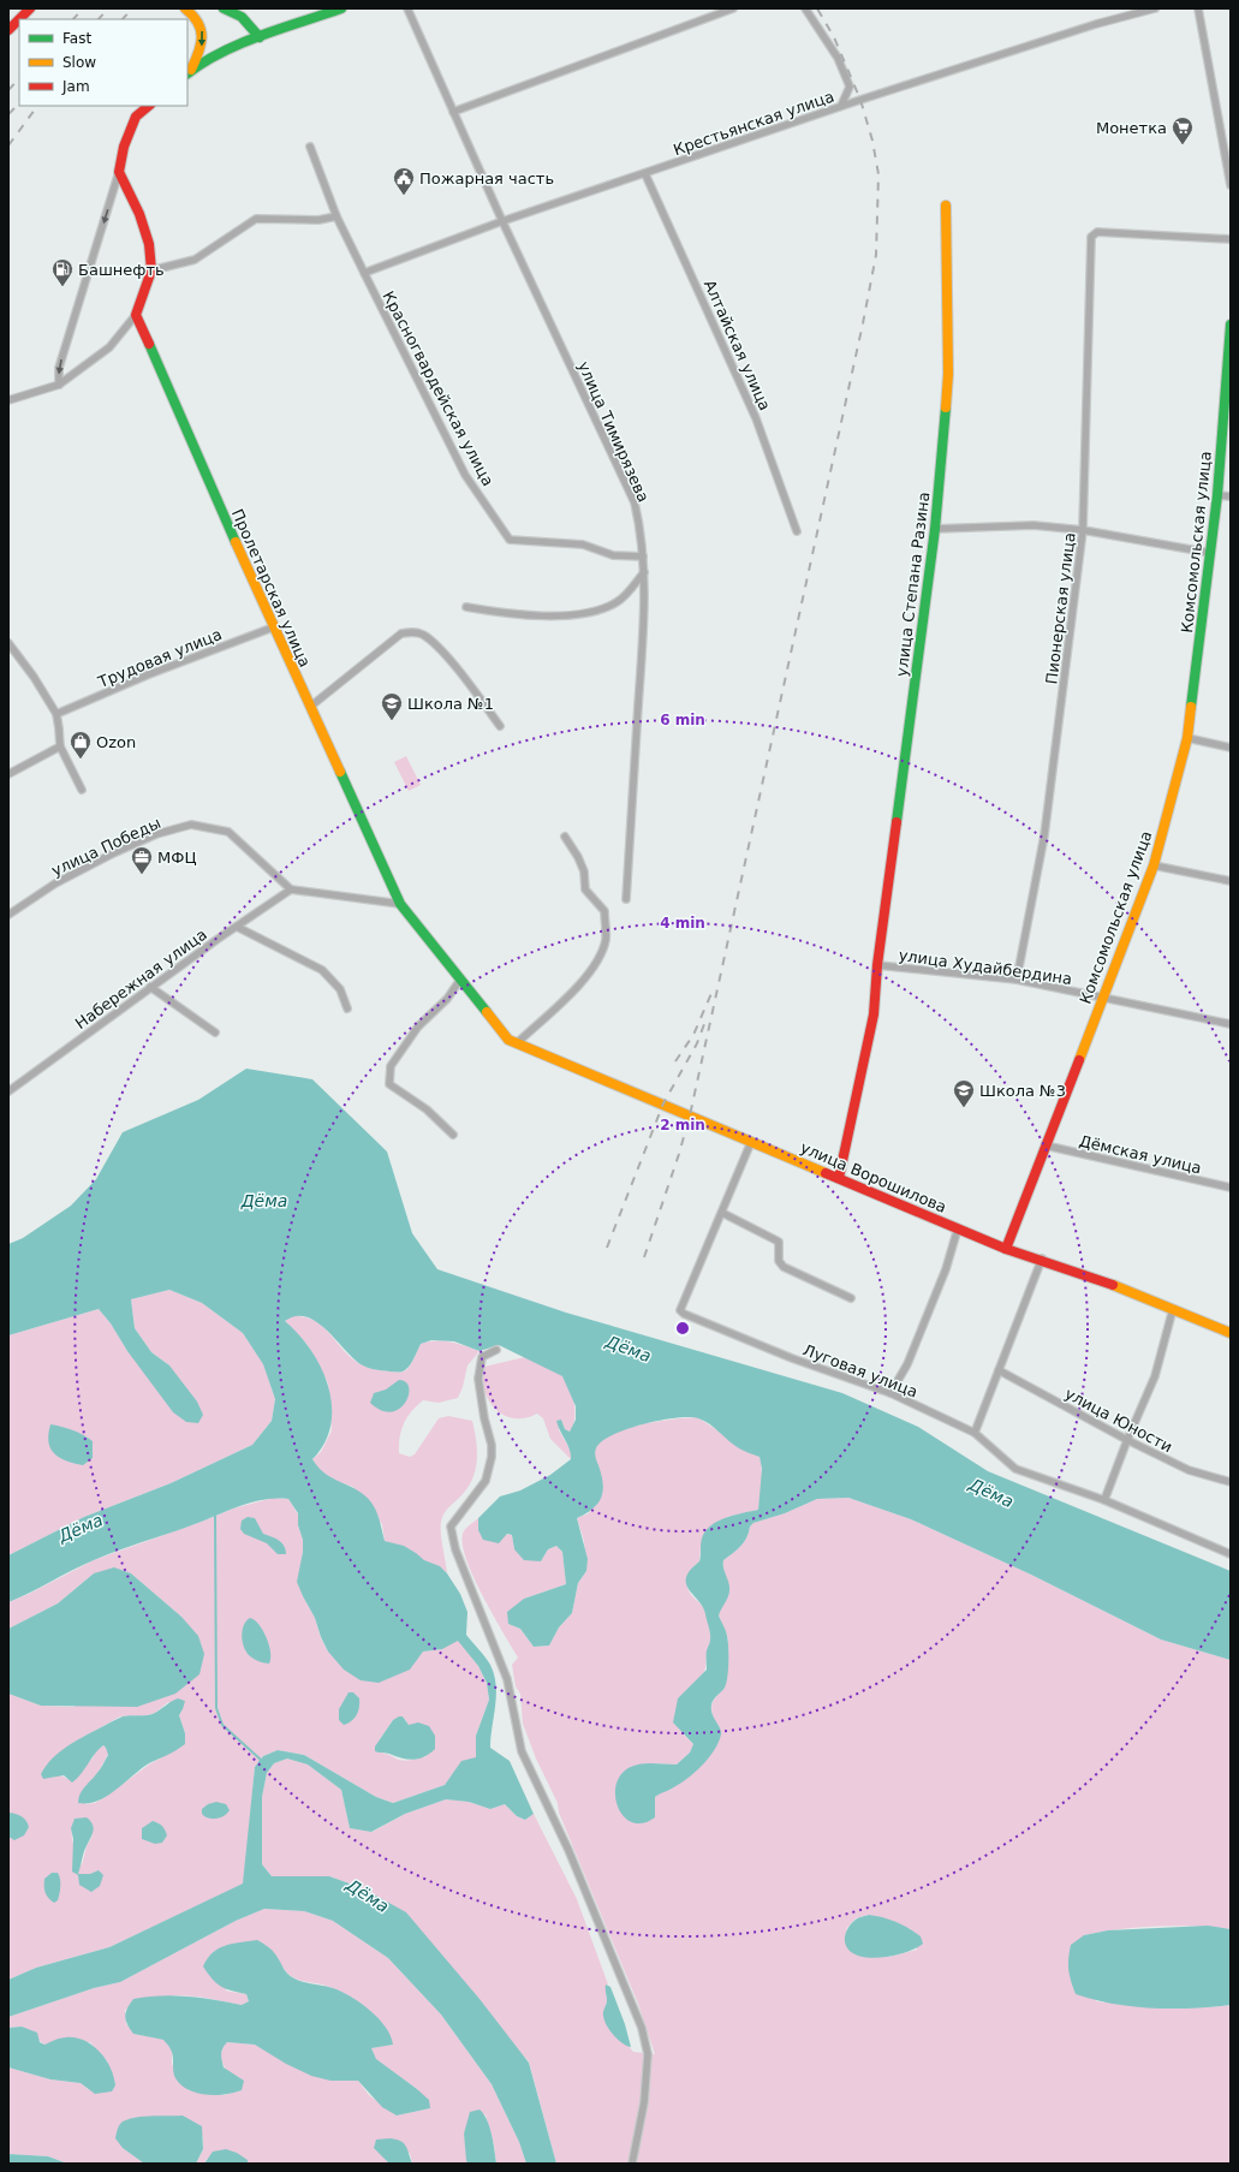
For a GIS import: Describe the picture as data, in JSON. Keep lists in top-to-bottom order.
{
  "streets": {
    "street": [
      "Крестьянская улица",
      "Алтайская улица",
      "Красногвардейская улица",
      "улица Тимирязева",
      "Комсомольская улица",
      "улица Степана Разина",
      "Пролетарская улица",
      "Пионерская улица",
      "Трудовая улица",
      "улица Победы",
      "улица Худайбердина",
      "Набережная улица",
      "Дёмская улица",
      "улица Ворошилова",
      "Луговая улица",
      "улица Юности"
    ]
  },
  "crossings": [
    ["Крестьянская улица", "Алтайская улица"],
    ["Крестьянская улица", "Красногвардейская улица"],
    ["Крестьянская улица", "улица Тимирязева"],
    ["Красногвардейская улица", "улица Тимирязева"],
    ["Комсомольская улица", "улица Худайбердина"],
    ["Комсомольская улица", "Дёмская улица"],
    ["Комсомольская улица", "улица Ворошилова"],
    ["улица Степана Разина", "улица Худайбердина"],
    ["улица Степана Разина", "улица Ворошилова"],
    ["Пролетарская улица", "Трудовая улица"],
    ["Пролетарская улица", "улица Ворошилова"],
    ["Пионерская улица", "улица Худайбердина"],
    ["улица Победы", "Набережная улица"]
  ],
  "water": ["Дёма"],
  "places": {
    "supermarket": ["Монетка"],
    "public building": ["Пожарная часть"],
    "fuel station": ["Башнефть"],
    "school or university": ["Школа №1", "Школа №3"],
    "shop": ["Ozon"],
    "office": ["МФЦ"]
  },
  "legend": ["Fast", "Slow", "Jam"],
  "rings": ["6 min", "4 min", "2 min"]
}
